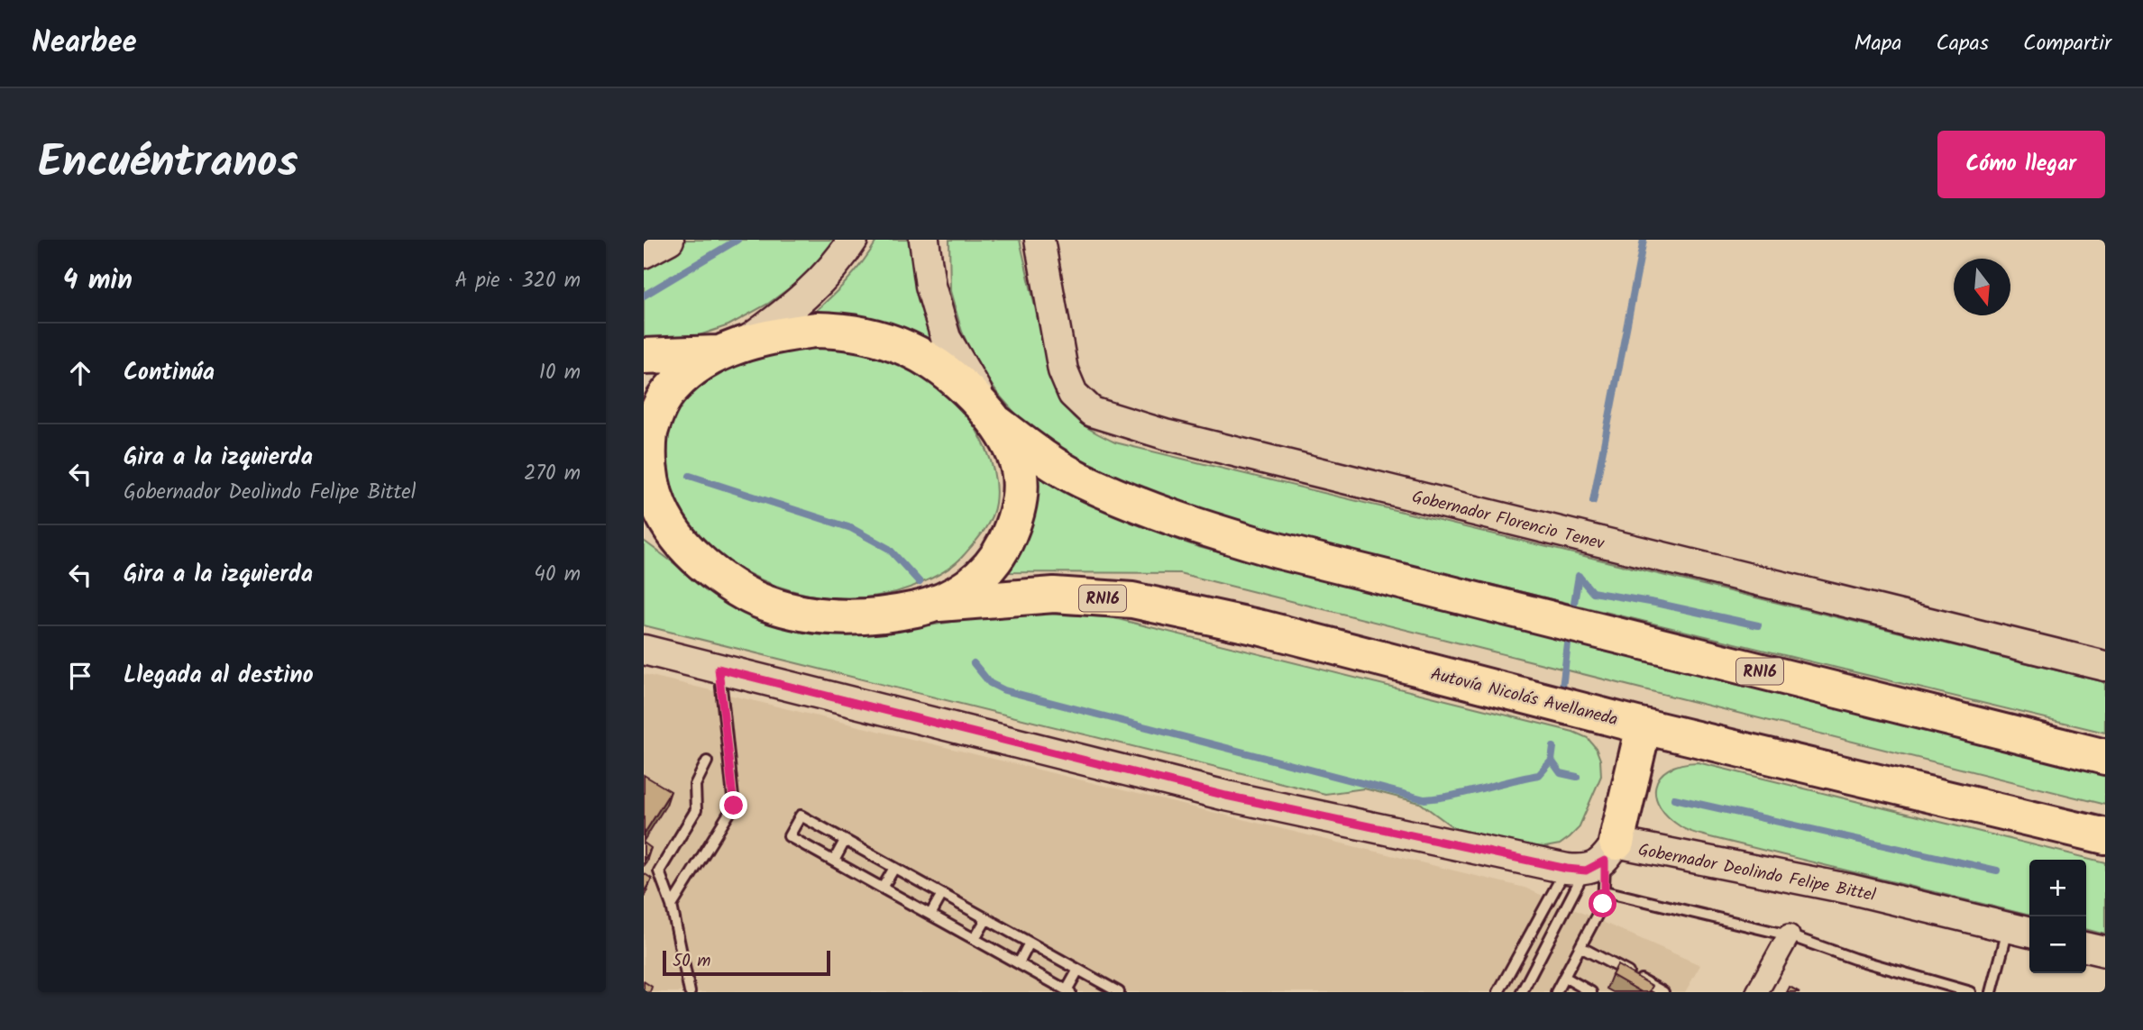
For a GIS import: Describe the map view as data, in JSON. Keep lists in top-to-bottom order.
{
  "streets": {
    "highway": ["RN16", "Autovía Nicolás Avellaneda"],
    "street": ["Gobernador Florencio Tenev", "Gobernador Deolindo Felipe Bittel"]
  },
  "crossings": [
    ["RN16", "Autovía Nicolás Avellaneda"]
  ],
  "scale_bar": "50 m",
  "north": "bottom",
  "page": {
    "header": "Nearbee",
    "nav": ["Mapa", "Capas", "Compartir"],
    "title": "Encuéntranos",
    "buttons": "Cómo llegar",
    "heading": ["4 min", "A pie · 320 m"],
    "list": [
      ["Continúa", "10 m"],
      ["Gira a la izquierda", "Gobernador Deolindo Felipe Bittel", "270 m"],
      ["Gira a la izquierda", "40 m"],
      "Llegada al destino"
    ],
    "map_buttons": ["+", "−"],
    "scale": "50 m"
  }
}
